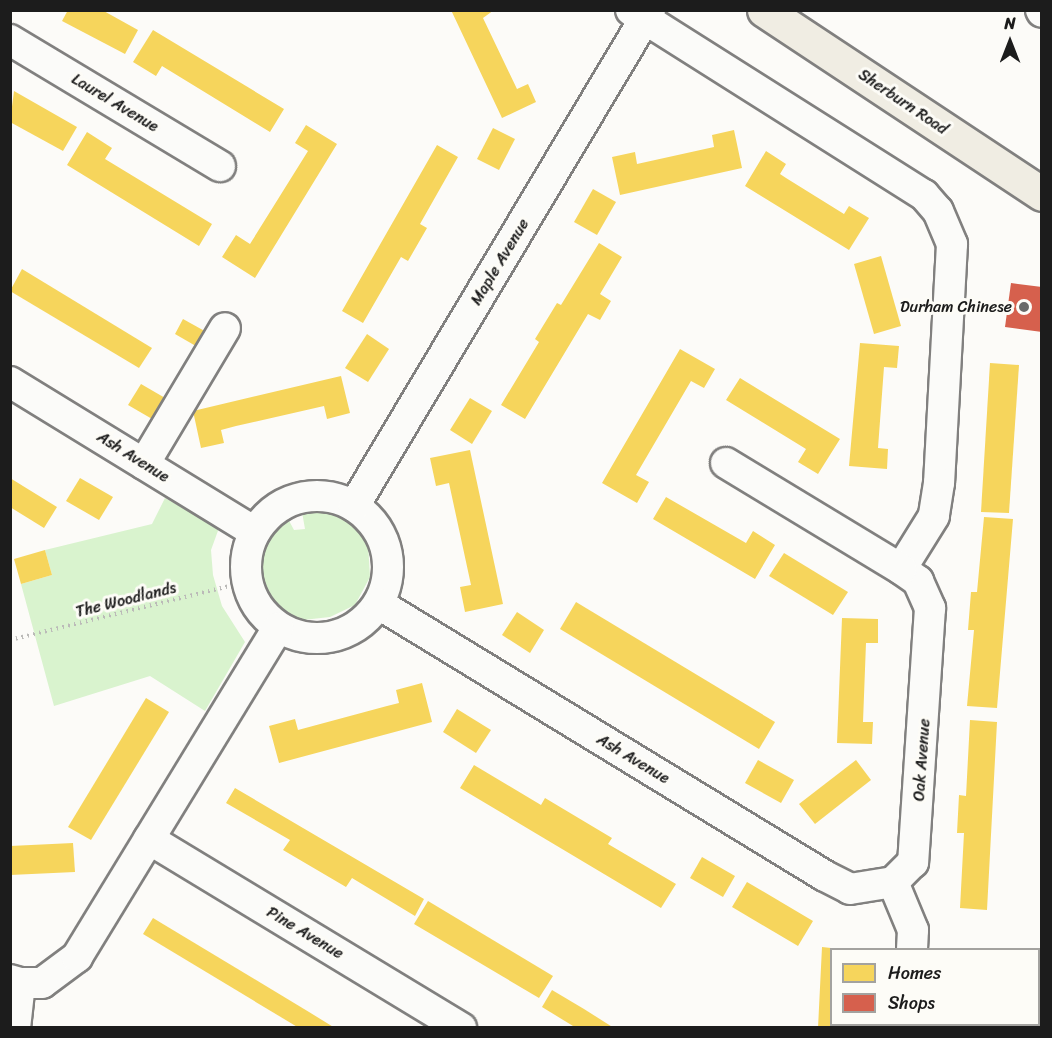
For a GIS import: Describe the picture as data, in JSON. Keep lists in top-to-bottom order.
{
  "streets": {
    "main road": ["Sherburn Road"],
    "street": [
      "Laurel Avenue",
      "Maple Avenue",
      "Ash Avenue",
      "Oak Avenue",
      "Pine Avenue"
    ],
    "path": ["The Woodlands"]
  },
  "crossings": [
    ["Maple Avenue", "Ash Avenue"],
    ["Maple Avenue", "The Woodlands"],
    ["Maple Avenue", "Oak Avenue"],
    ["Ash Avenue", "The Woodlands"],
    ["Ash Avenue", "Oak Avenue"]
  ],
  "places": ["Durham Chinese"],
  "legend": ["Homes", "Shops"],
  "north": "top"
}
